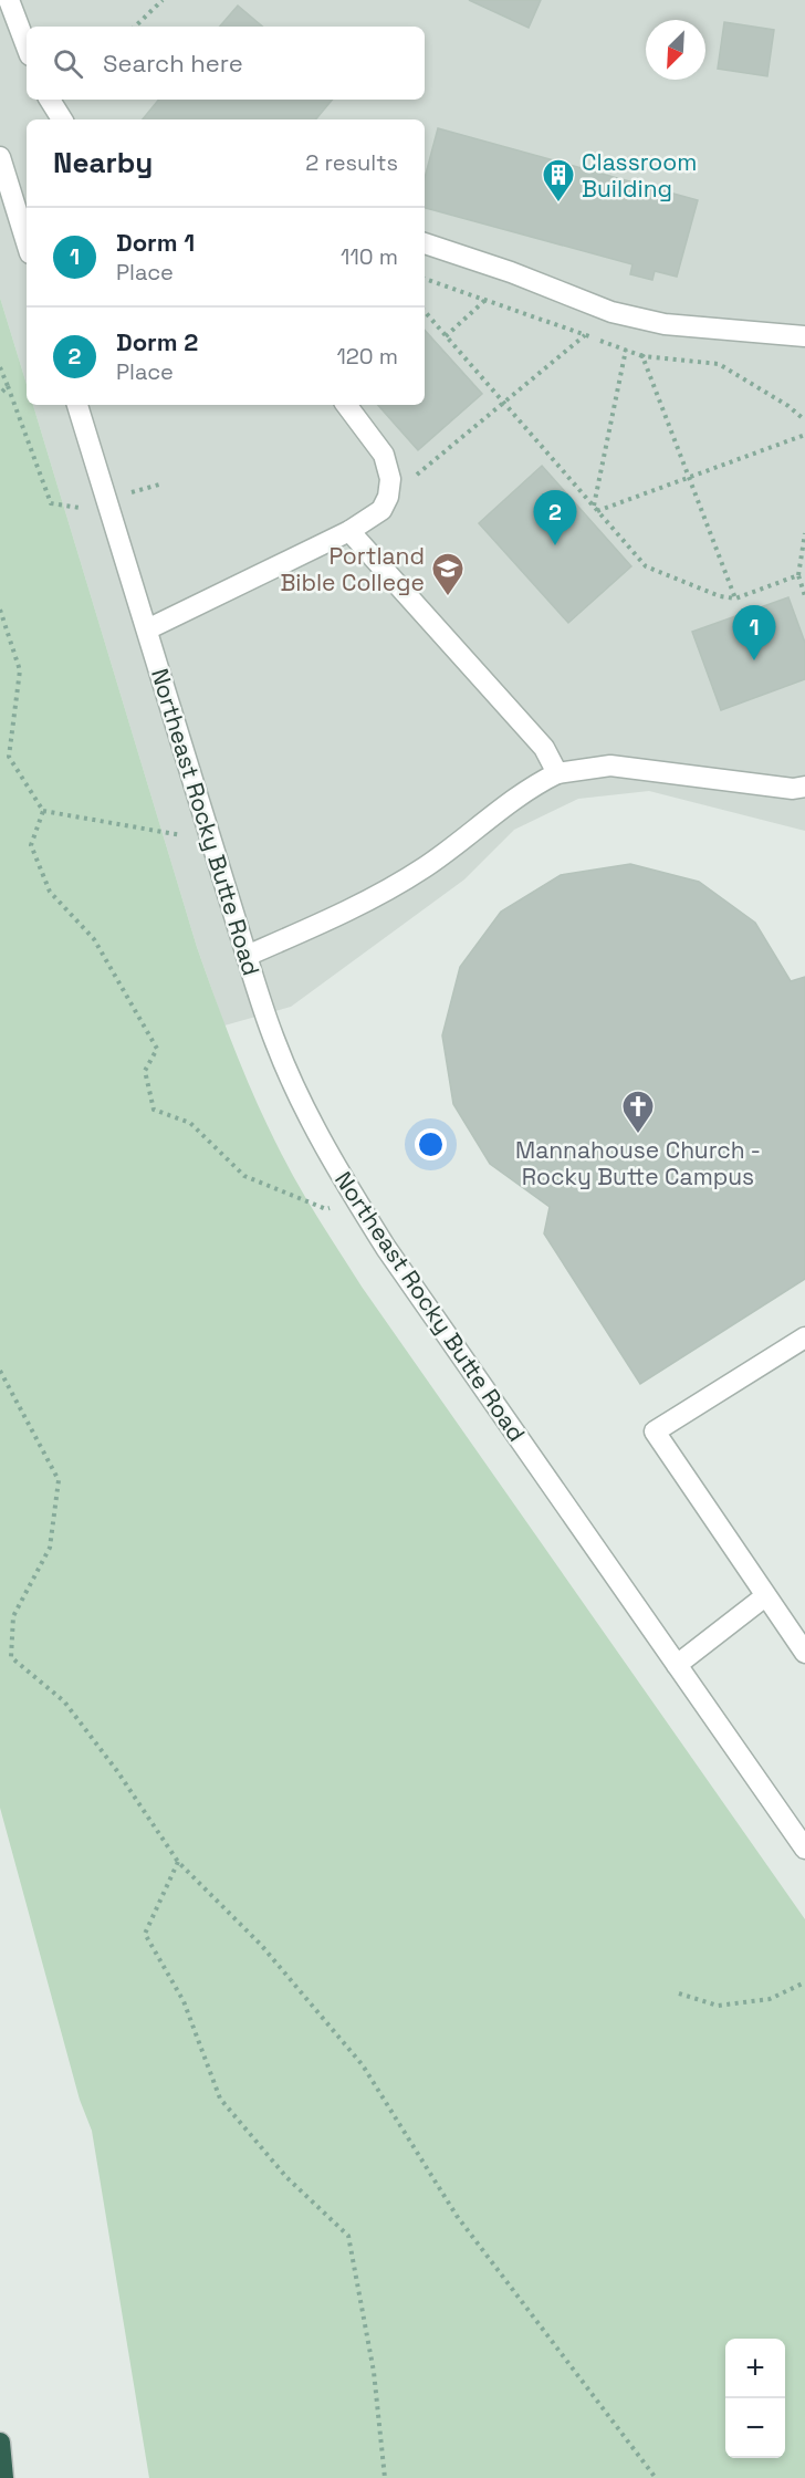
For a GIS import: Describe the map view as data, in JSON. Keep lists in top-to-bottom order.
{
  "streets": {
    "street": ["Northeast Rocky Butte Road"]
  },
  "places": {
    "building": ["Classroom Building"],
    "school or university": ["Portland Bible College"],
    "church": ["Mannahouse Church - Rocky Butte Campus"]
  },
  "north": "bottom left",
  "page": {
    "search": "Search here",
    "heading": ["Nearby", "2 results"],
    "list": [
      {
        "mark": "1",
        "name": "Dorm 1",
        "note": "Place",
        "value": "110 m"
      },
      {
        "mark": "2",
        "name": "Dorm 2",
        "note": "Place",
        "value": "120 m"
      }
    ],
    "pins": ["2", "1"],
    "map_buttons": ["+", "−"]
  }
}
